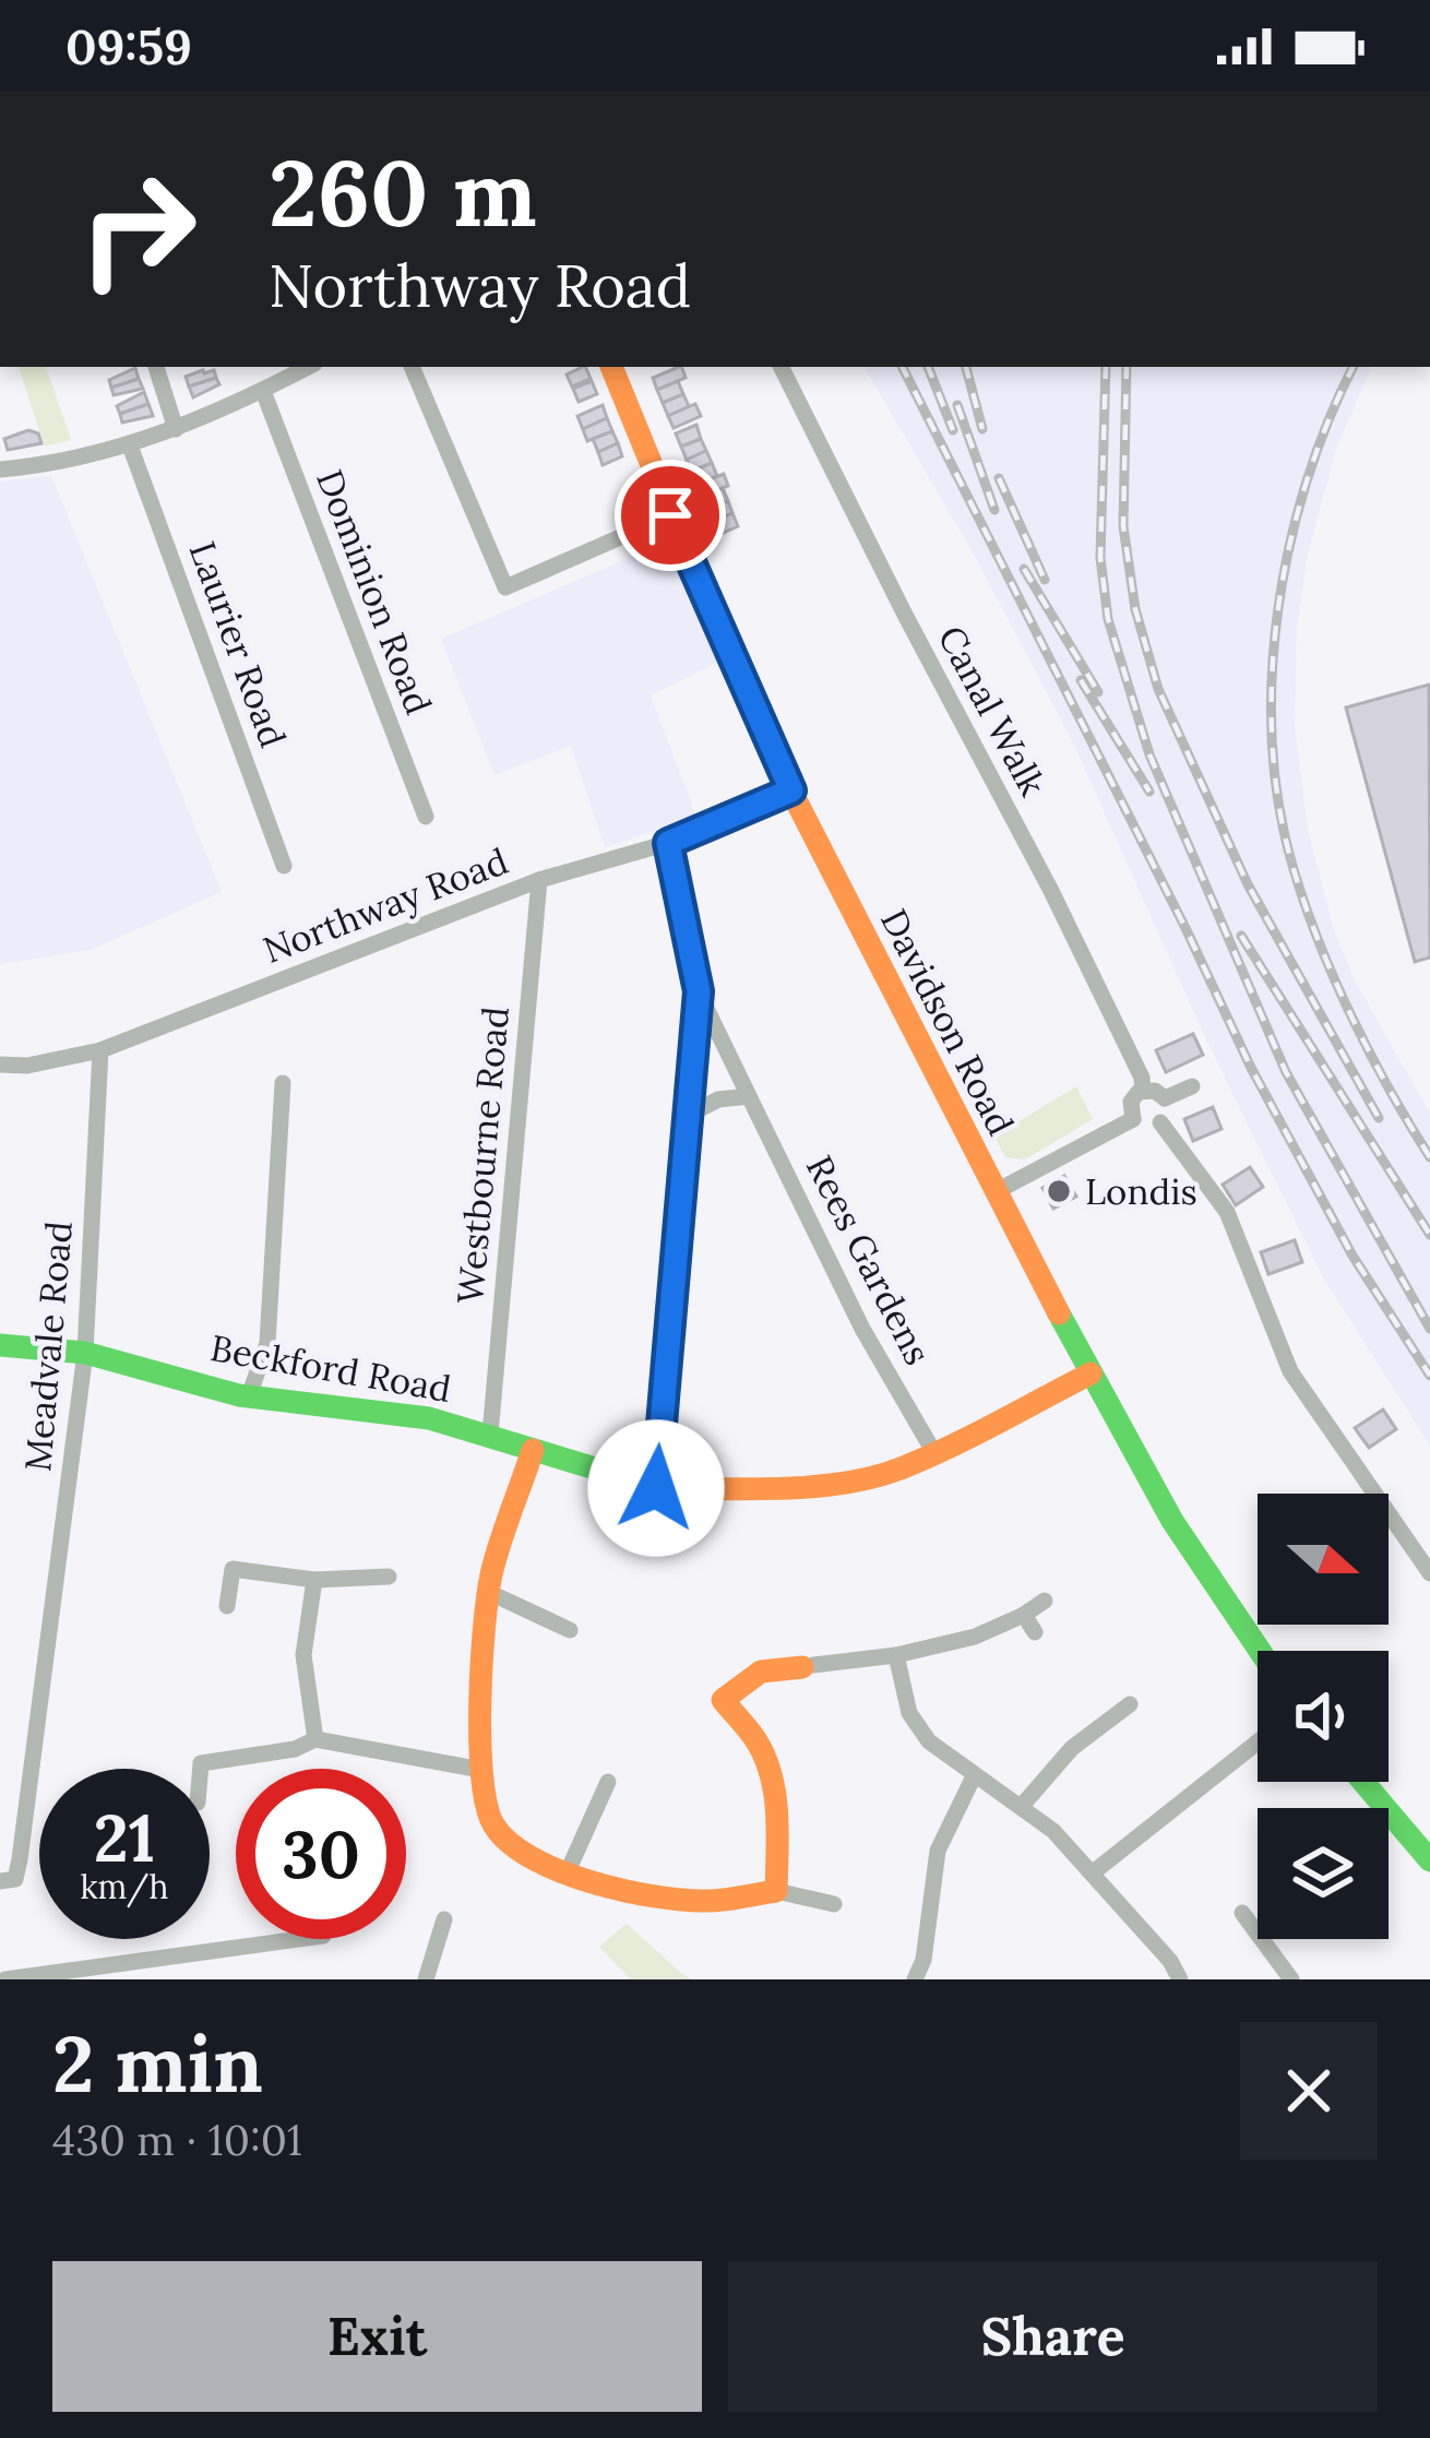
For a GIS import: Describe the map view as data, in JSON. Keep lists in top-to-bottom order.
{
  "streets": {
    "street": [
      "Dominion Road",
      "Laurier Road",
      "Canal Walk",
      "Northway Road",
      "Davidson Road",
      "Westbourne Road",
      "Rees Gardens",
      "Meadvale Road",
      "Beckford Road"
    ]
  },
  "crossings": [
    ["Northway Road", "Davidson Road"],
    ["Northway Road", "Westbourne Road"],
    ["Northway Road", "Rees Gardens"],
    ["Northway Road", "Meadvale Road"],
    ["Davidson Road", "Beckford Road"],
    ["Westbourne Road", "Beckford Road"],
    ["Rees Gardens", "Beckford Road"],
    ["Meadvale Road", "Beckford Road"]
  ],
  "places": ["Londis"],
  "north": "right",
  "page": {
    "status": "09:59",
    "turn": ["260 m", "Northway Road"],
    "speed": "21 km/h",
    "limit": "30",
    "heading": ["2 min", "430 m · 10:01"],
    "buttons": ["Exit", "Share"]
  }
}
